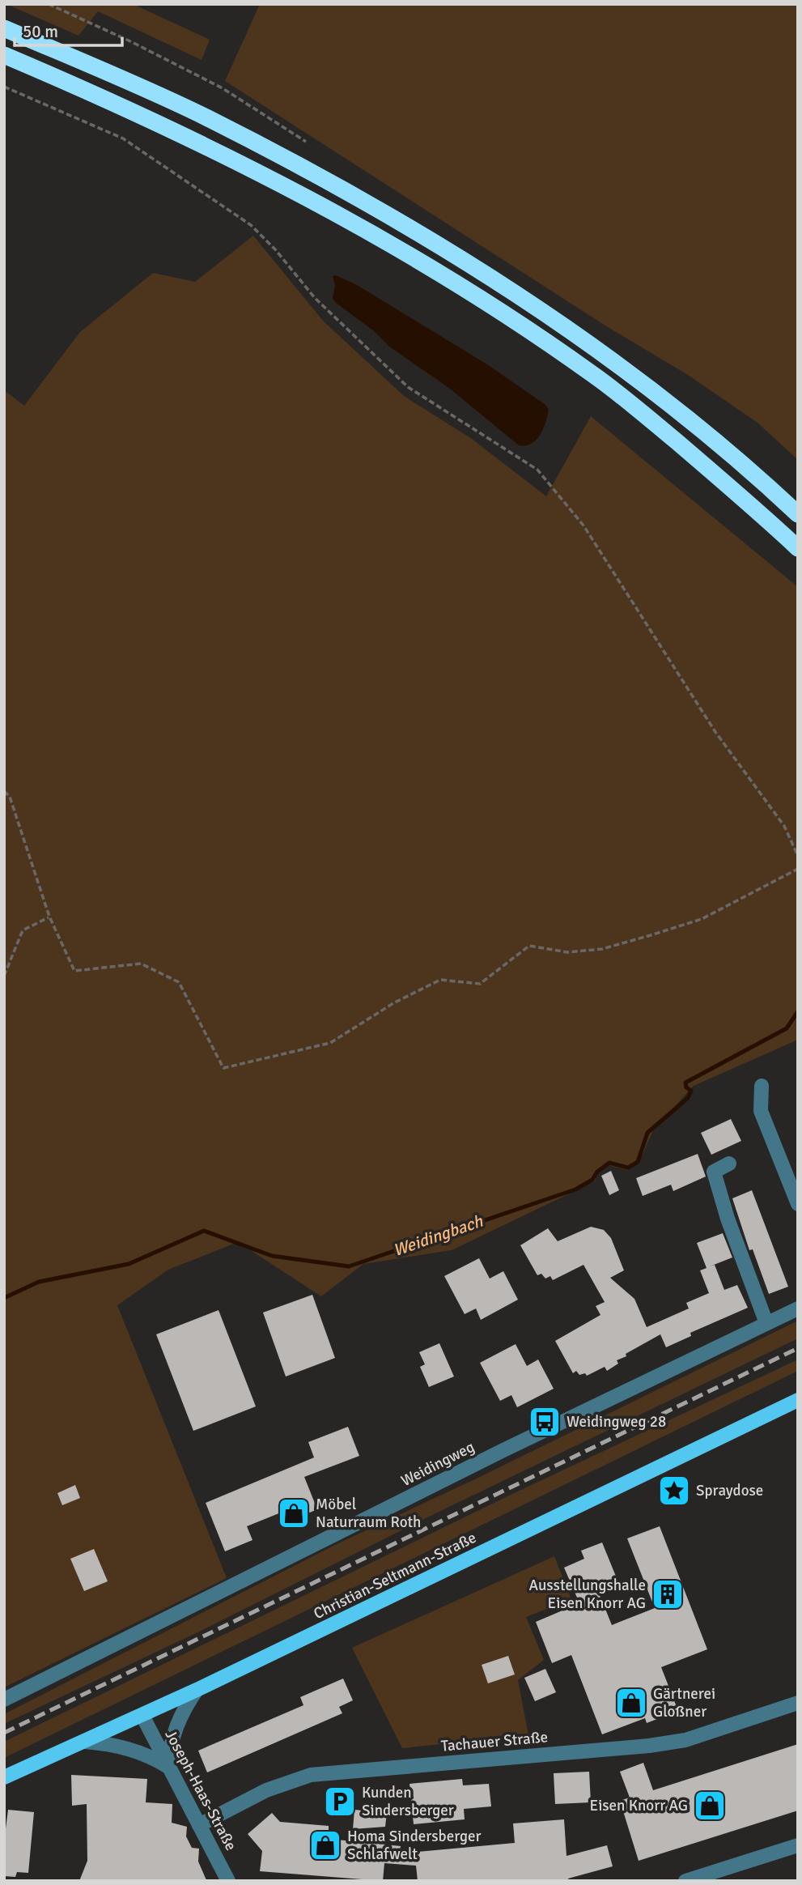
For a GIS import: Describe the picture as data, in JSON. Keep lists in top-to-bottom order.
{
  "streets": {
    "main road": ["Christian-Seltmann-Straße"],
    "street": ["Weidingweg", "Tachauer Straße", "Joseph-Haas-Straße"]
  },
  "crossings": [
    ["Christian-Seltmann-Straße", "Joseph-Haas-Straße"],
    ["Tachauer Straße", "Joseph-Haas-Straße"]
  ],
  "water": ["Weidingbach"],
  "places": {
    "bus stop": ["Weidingweg 28"],
    "place": ["Spraydose"],
    "shop": [
      "Möbel Naturraum Roth",
      "Gärtnerei Gloßner",
      "Eisen Knorr AG",
      "Homa Sindersberger Schlafwelt"
    ],
    "building": ["Ausstellungshalle Eisen Knorr AG"],
    "parking": ["Kunden Sindersberger"]
  },
  "scale_bar": "50 m"
}
